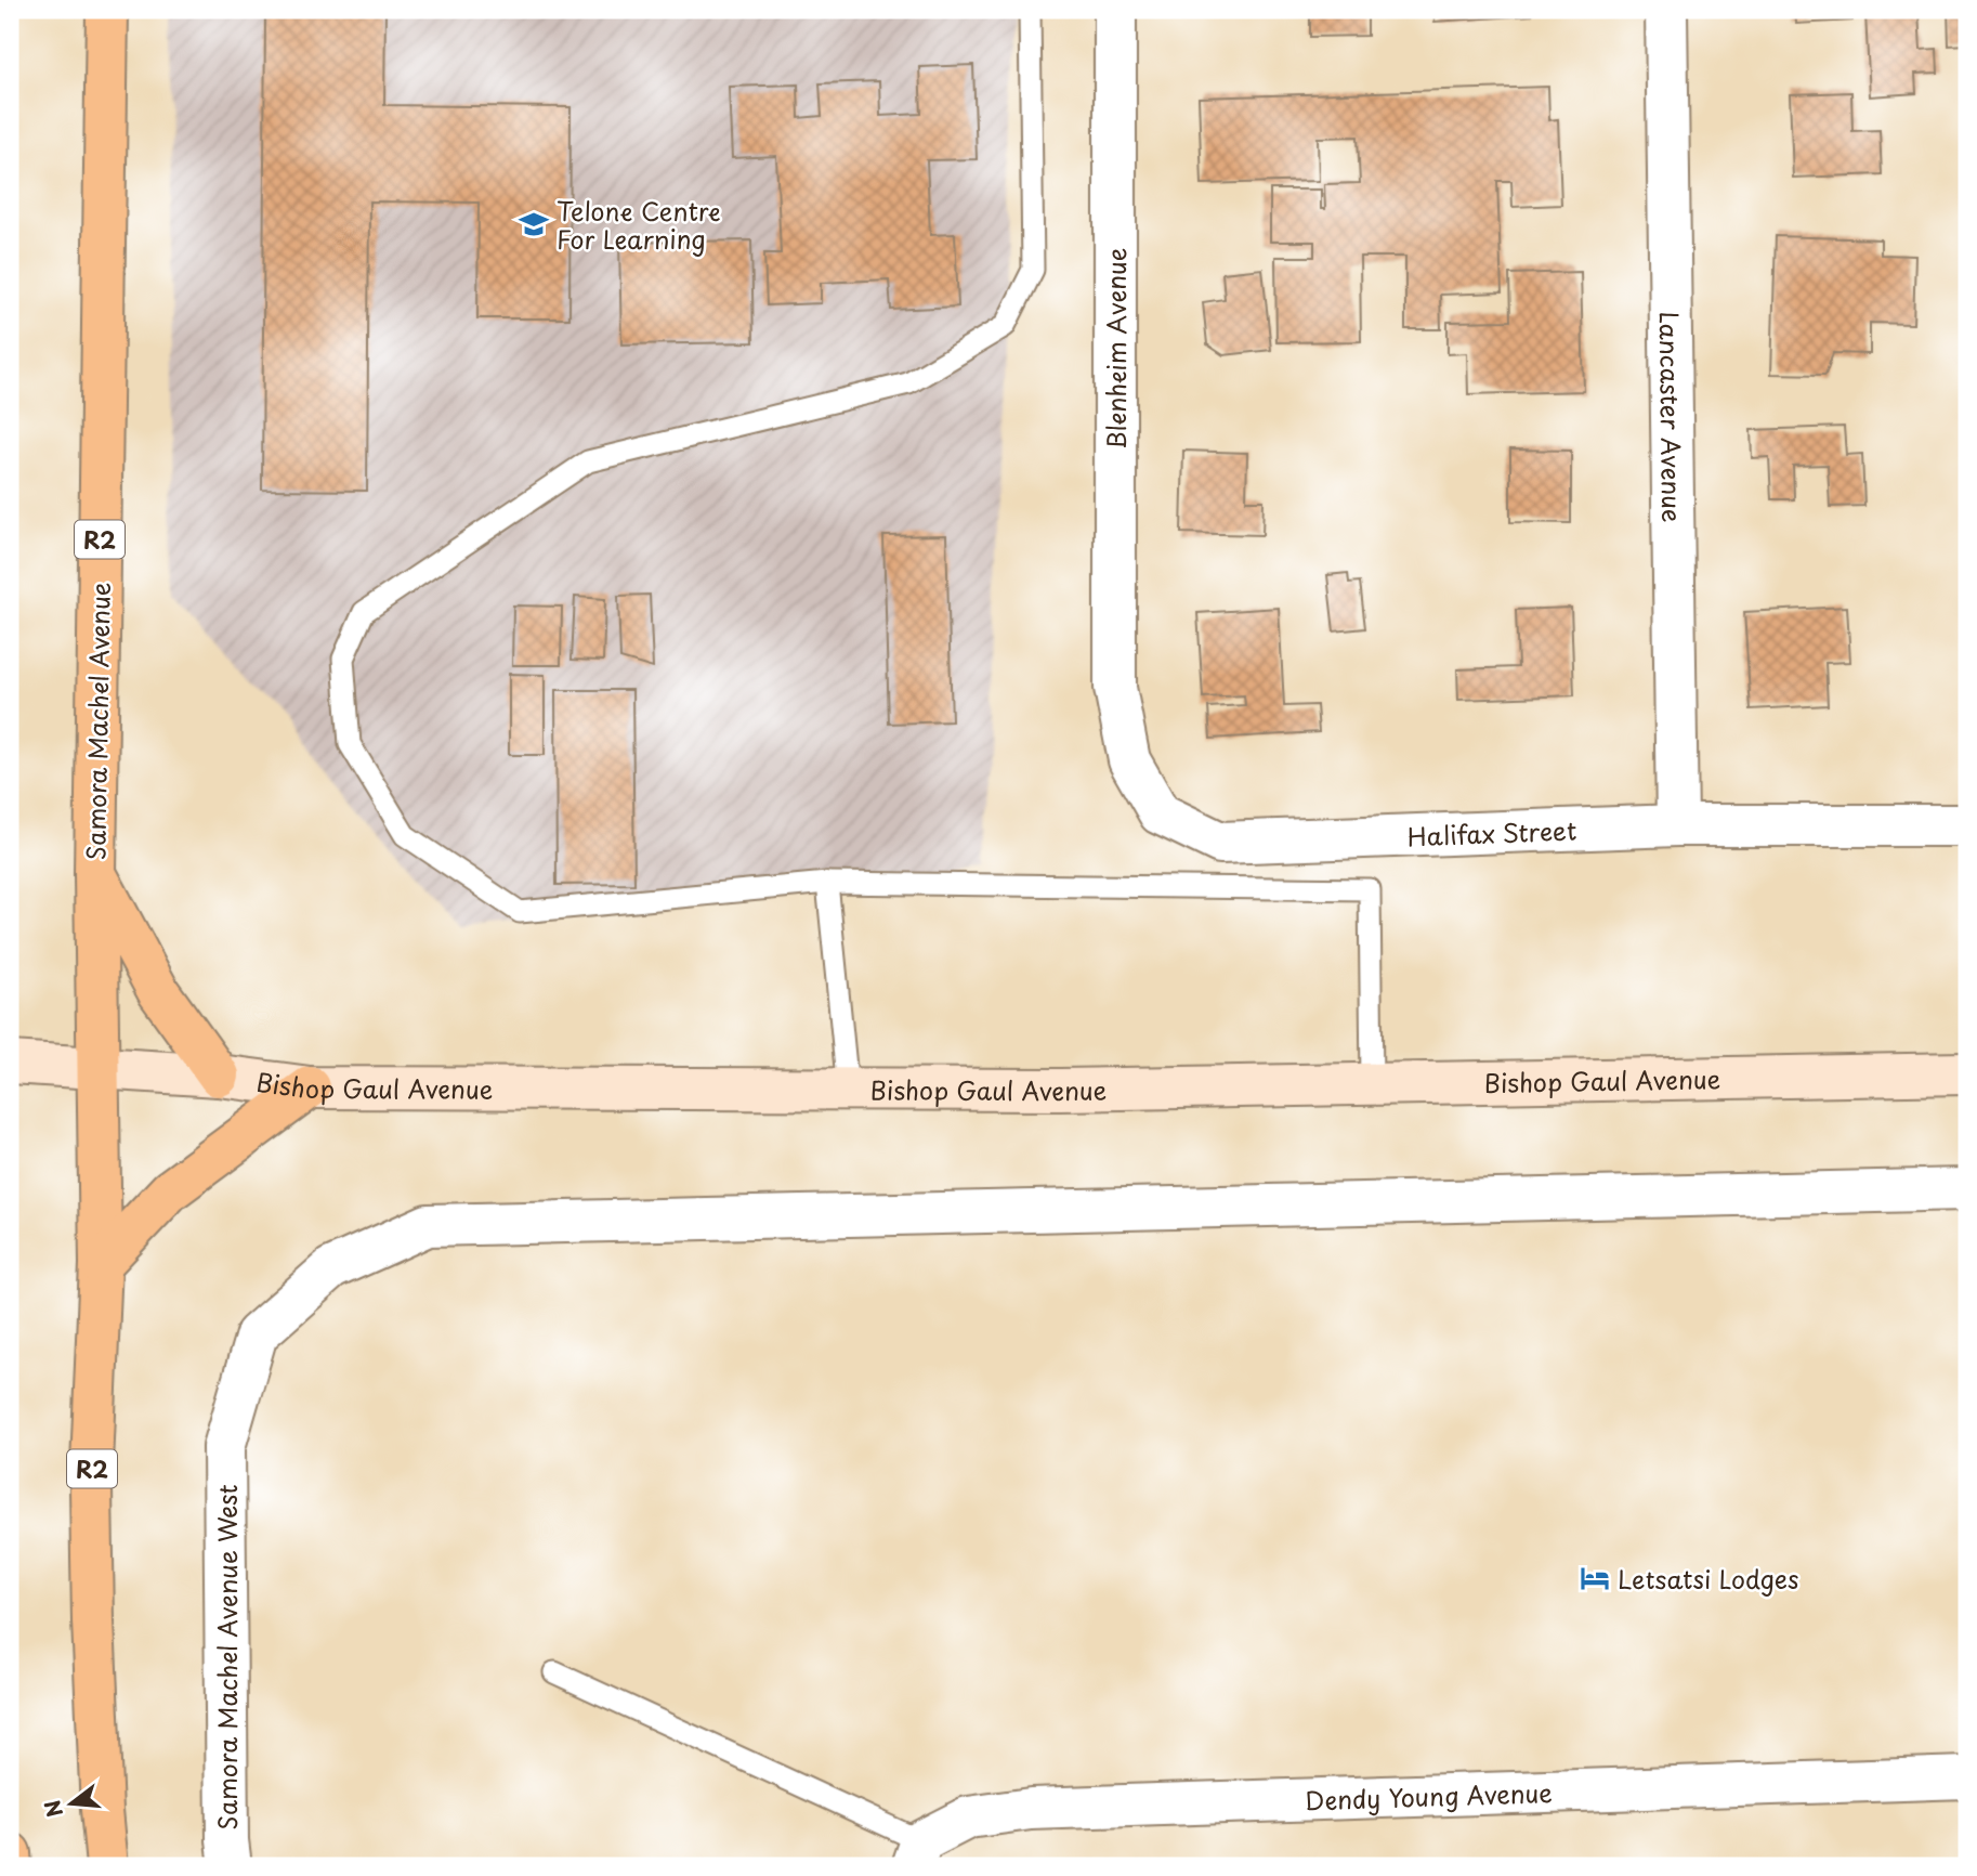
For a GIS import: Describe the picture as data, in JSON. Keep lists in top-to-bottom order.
{
  "streets": {
    "highway": ["R2", "Samora Machel Avenue"],
    "main road": ["Bishop Gaul Avenue"],
    "street": [
      "Blenheim Avenue",
      "Lancaster Avenue",
      "Halifax Street",
      "Samora Machel Avenue West",
      "Dendy Young Avenue"
    ]
  },
  "crossings": [
    ["Blenheim Avenue", "Halifax Street"],
    ["Lancaster Avenue", "Halifax Street"],
    ["R2", "Samora Machel Avenue"],
    ["R2", "Bishop Gaul Avenue"],
    ["Samora Machel Avenue", "Bishop Gaul Avenue"]
  ],
  "places": {
    "school or university": ["Telone Centre For Learning"],
    "hotel": ["Letsatsi Lodges"]
  },
  "north": "left"
}
